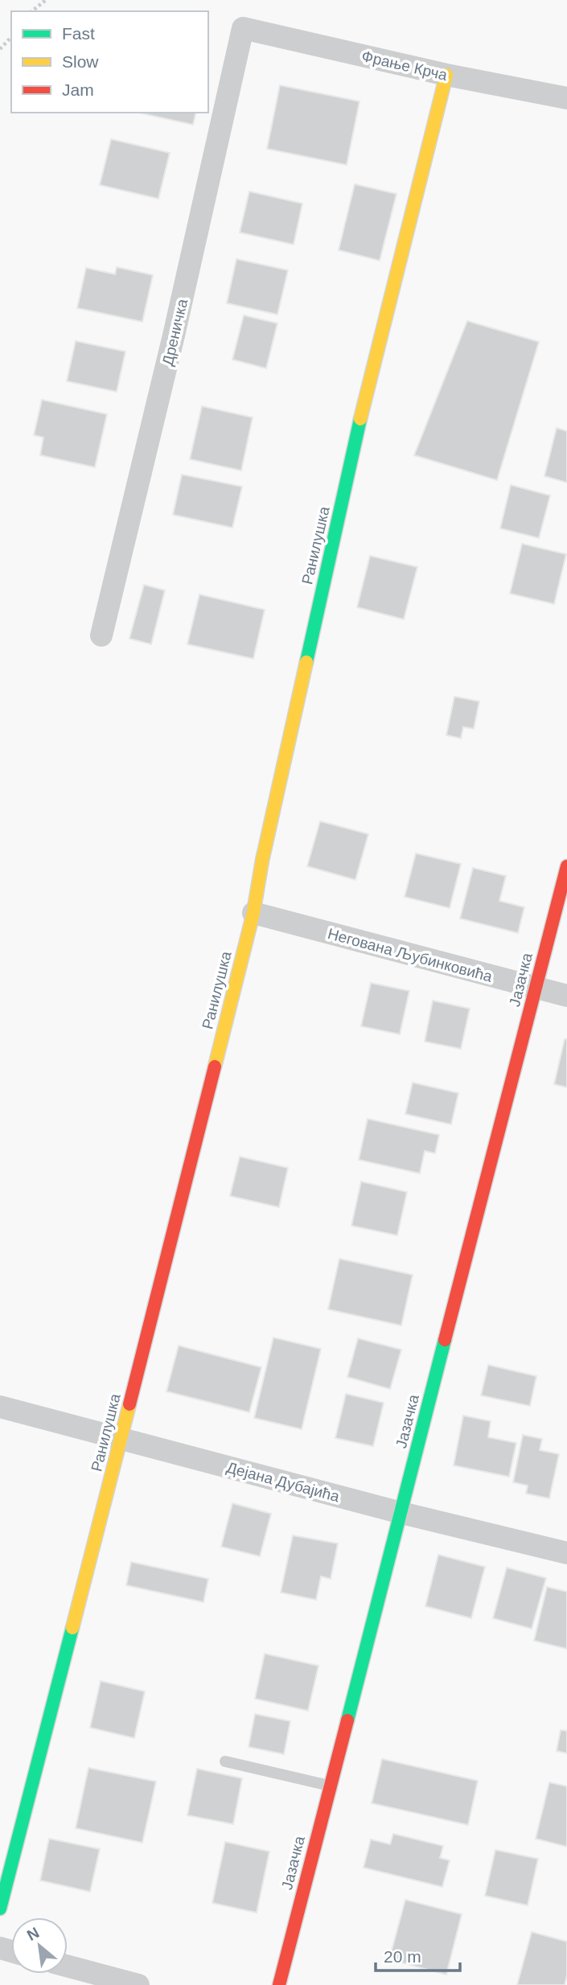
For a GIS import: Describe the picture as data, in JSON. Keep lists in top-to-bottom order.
{
  "streets": {
    "street": [
      "Фрање Крча",
      "Дреничка",
      "Ранилушка",
      "Негована Љубинковића",
      "Јазачка",
      "Дејана Дубајића"
    ]
  },
  "crossings": [
    ["Фрање Крча", "Дреничка"],
    ["Фрање Крча", "Ранилушка"],
    ["Ранилушка", "Негована Љубинковића"],
    ["Ранилушка", "Дејана Дубајића"],
    ["Негована Љубинковића", "Јазачка"],
    ["Јазачка", "Дејана Дубајића"]
  ],
  "legend": ["Fast", "Slow", "Jam"],
  "scale_bar": "20 m",
  "north": "top left"
}
